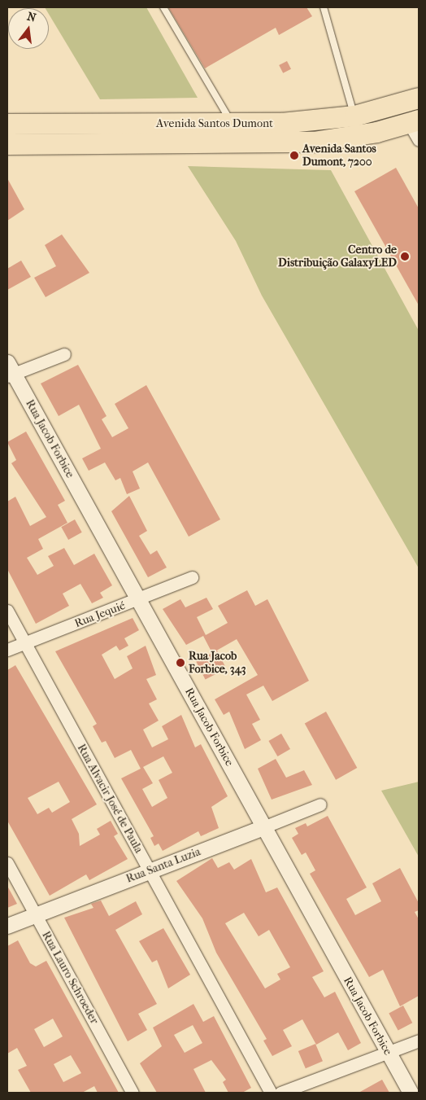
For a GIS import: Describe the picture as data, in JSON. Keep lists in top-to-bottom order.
{
  "streets": {
    "main road": ["Avenida Santos Dumont"],
    "street": [
      "Rua Jacob Forbice",
      "Rua Jequié",
      "Rua Alvacir José de Paula",
      "Rua Santa Luzia",
      "Rua Lauro Schroeder"
    ]
  },
  "crossings": [
    ["Rua Jacob Forbice", "Rua Jequié"],
    ["Rua Jacob Forbice", "Rua Santa Luzia"],
    ["Rua Jequié", "Rua Alvacir José de Paula"],
    ["Rua Alvacir José de Paula", "Rua Santa Luzia"],
    ["Rua Santa Luzia", "Rua Lauro Schroeder"]
  ],
  "places": ["Avenida Santos Dumont, 7200", "Centro de Distribuição GalaxyLED", "Rua Jacob Forbice, 343"],
  "north": "top"
}
